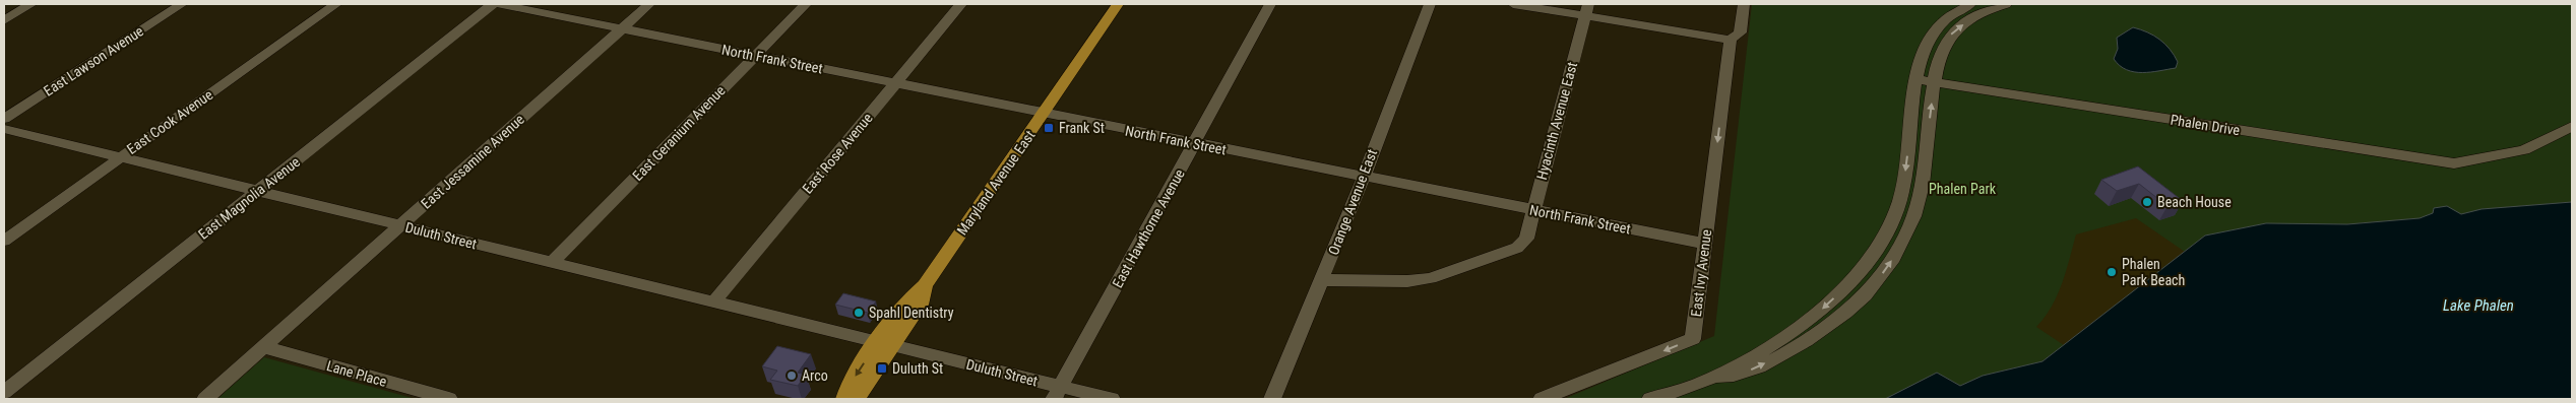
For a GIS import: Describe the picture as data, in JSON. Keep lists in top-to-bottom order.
{
  "streets": {
    "main road": ["Maryland Avenue East"],
    "street": [
      "North Frank Street",
      "East Lawson Avenue",
      "Hyacinth Avenue East",
      "East Cook Avenue",
      "Phalen Drive",
      "East Geranium Avenue",
      "East Rose Avenue",
      "East Jessamine Avenue",
      "East Magnolia Avenue",
      "Orange Avenue East",
      "East Hawthorne Avenue",
      "Duluth Street",
      "East Ivy Avenue",
      "Lane Place"
    ]
  },
  "crossings": [
    ["North Frank Street", "Hyacinth Avenue East"],
    ["North Frank Street", "East Geranium Avenue"],
    ["North Frank Street", "East Rose Avenue"],
    ["North Frank Street", "East Jessamine Avenue"],
    ["North Frank Street", "Maryland Avenue East"],
    ["North Frank Street", "Orange Avenue East"],
    ["North Frank Street", "East Hawthorne Avenue"],
    ["North Frank Street", "East Ivy Avenue"],
    ["Hyacinth Avenue East", "Orange Avenue East"],
    ["East Cook Avenue", "Duluth Street"],
    ["East Geranium Avenue", "Duluth Street"],
    ["East Rose Avenue", "Duluth Street"],
    ["East Jessamine Avenue", "Duluth Street"],
    ["East Jessamine Avenue", "Lane Place"],
    ["Maryland Avenue East", "Duluth Street"],
    ["East Magnolia Avenue", "Duluth Street"],
    ["East Hawthorne Avenue", "Duluth Street"]
  ],
  "water": ["Lake Phalen"],
  "parks": ["Phalen Park"],
  "places": {
    "transit": ["Frank St", "Duluth St"],
    "other": [
      "Beach House",
      "Phalen Park Beach",
      "Spahl Dentistry",
      "Arco"
    ]
  }
}
